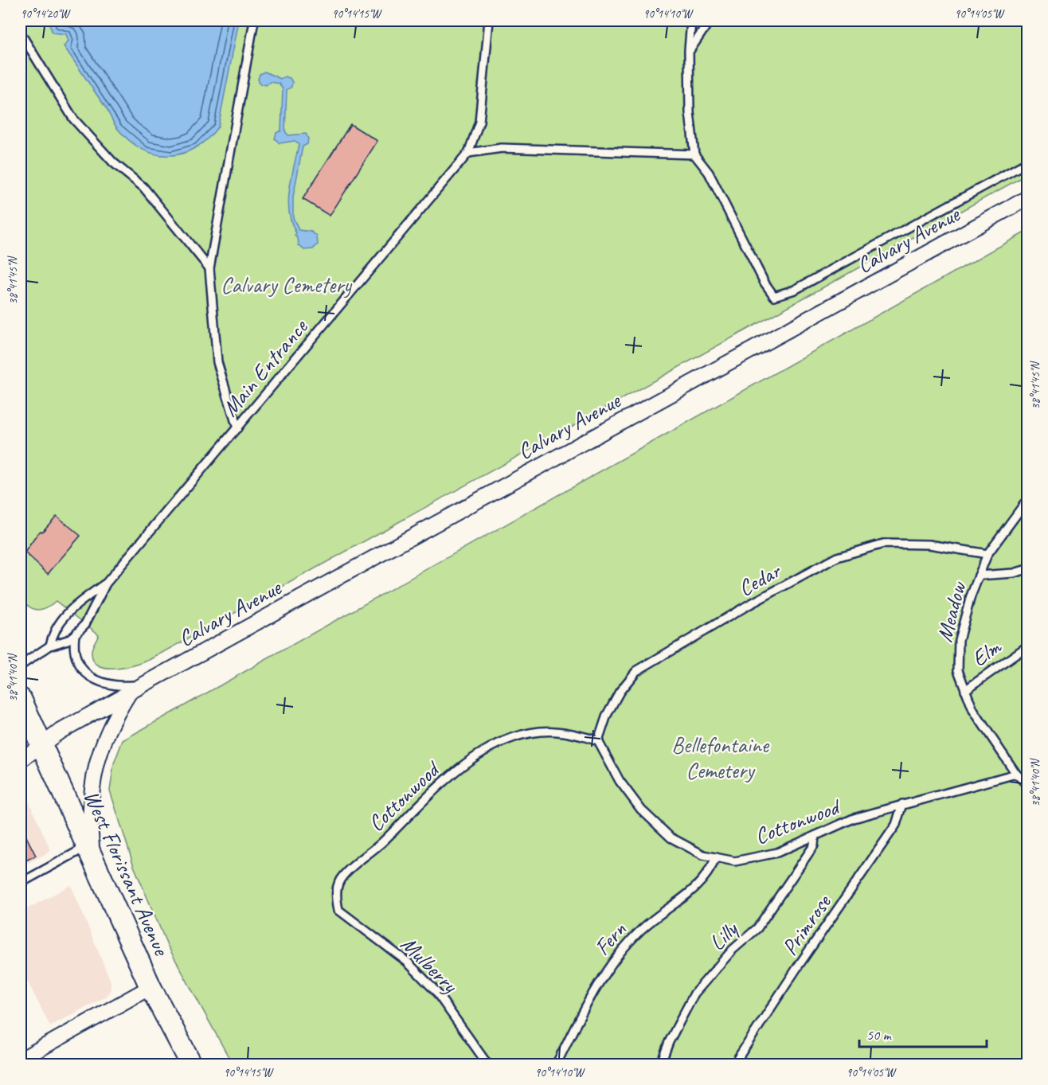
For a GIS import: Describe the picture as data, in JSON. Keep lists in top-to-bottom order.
{
  "streets": {
    "main road": ["West Florissant Avenue"],
    "street": ["Calvary Avenue"],
    "lane": [
      "Main Entrance",
      "Cedar",
      "Meadow",
      "Elm",
      "Cottonwood",
      "Primrose",
      "Lilly",
      "Fern",
      "Mulberry"
    ]
  },
  "crossings": [
    ["Calvary Avenue", "West Florissant Avenue"],
    ["Cedar", "Meadow"],
    ["Cedar", "Cottonwood"],
    ["Meadow", "Elm"],
    ["Meadow", "Cottonwood"],
    ["Cottonwood", "Primrose"],
    ["Cottonwood", "Lilly"],
    ["Cottonwood", "Fern"],
    ["Cottonwood", "Mulberry"]
  ],
  "parks": ["Calvary Cemetery", "Bellefontaine Cemetery"],
  "scale_bar": "50 m",
  "coordinates": [
    "90°14'20\"W",
    "90°14'15\"W",
    "90°14'10\"W",
    "90°14'05\"W",
    "38°41'45\"N",
    "38°41'40\"N"
  ]
}
